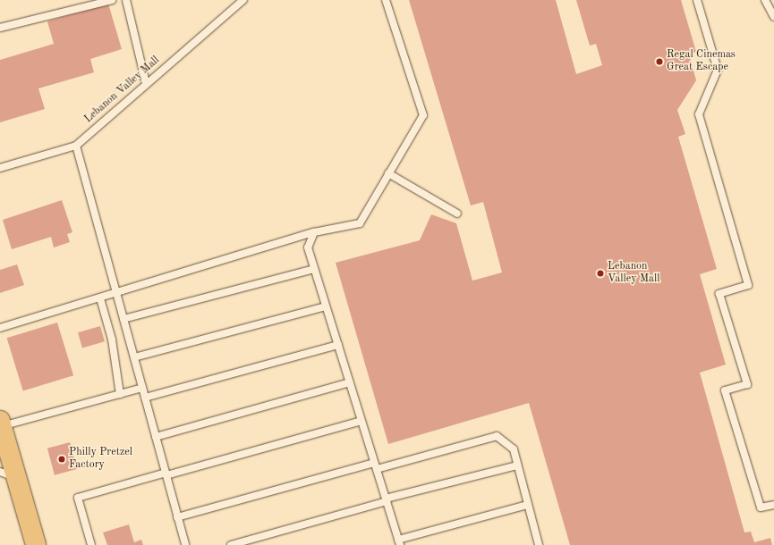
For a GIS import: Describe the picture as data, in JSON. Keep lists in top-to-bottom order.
{
  "streets": {
    "lane": ["Lebanon Valley Mall"]
  },
  "places": ["Regal Cinemas Great Escape", "Lebanon Valley Mall", "Philly Pretzel Factory"]
}
